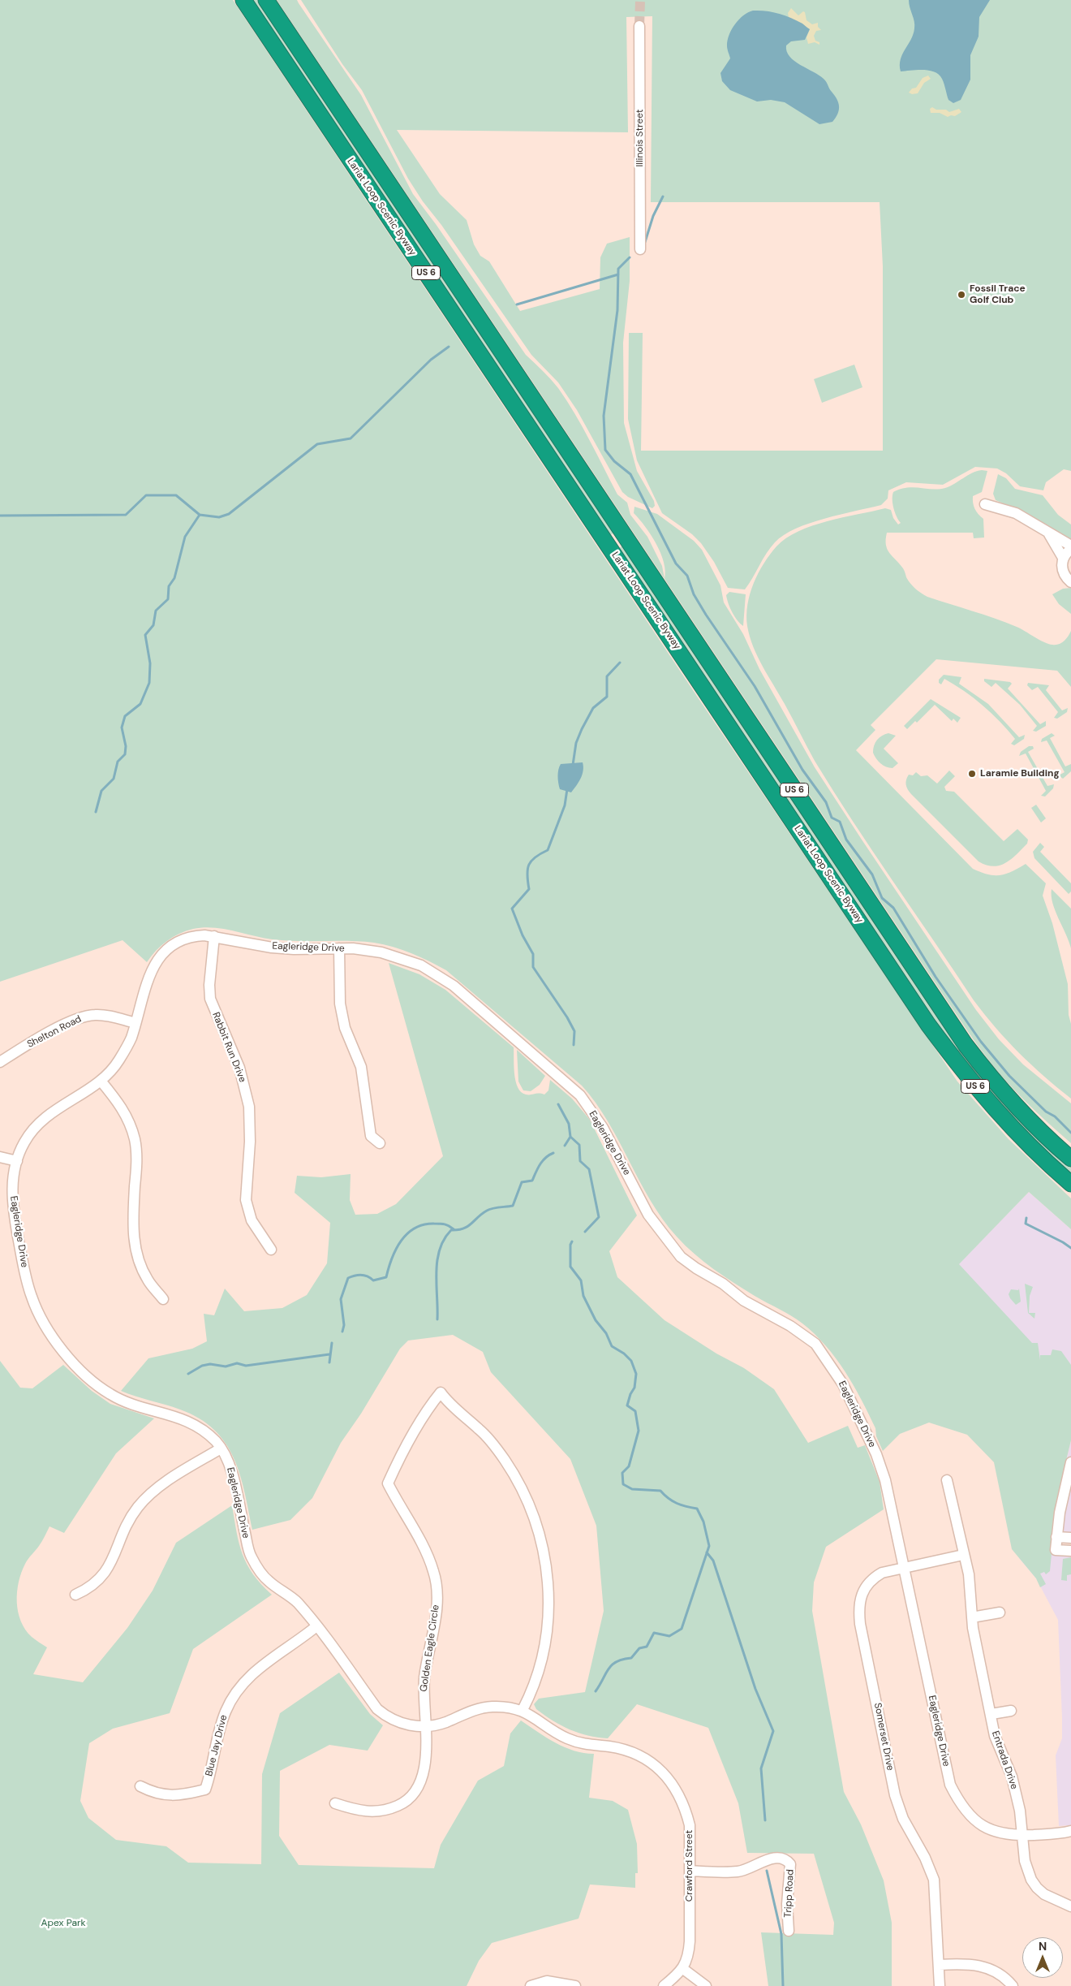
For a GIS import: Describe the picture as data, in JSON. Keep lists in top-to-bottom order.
{
  "streets": {
    "highway": ["Lariat Loop Scenic Byway", "US 6"],
    "street": [
      "Illinois Street",
      "Eagleridge Drive",
      "Shelton Road",
      "Rabbit Run Drive",
      "Golden Eagle Circle",
      "Somerset Drive",
      "Blue Jay Drive",
      "Entrada Drive",
      "Crawford Street",
      "Tripp Road"
    ]
  },
  "crossings": [
    ["Eagleridge Drive", "Shelton Road"],
    ["Eagleridge Drive", "Rabbit Run Drive"],
    ["Eagleridge Drive", "Golden Eagle Circle"],
    ["Eagleridge Drive", "Somerset Drive"],
    ["Eagleridge Drive", "Blue Jay Drive"],
    ["Eagleridge Drive", "Entrada Drive"],
    ["Eagleridge Drive", "Crawford Street"],
    ["Golden Eagle Circle", "Crawford Street"],
    ["Somerset Drive", "Entrada Drive"],
    ["Crawford Street", "Tripp Road"]
  ],
  "parks": ["Apex Park"],
  "places": ["Fossil Trace Golf Club", "Laramie Building"],
  "north": "top"
}
